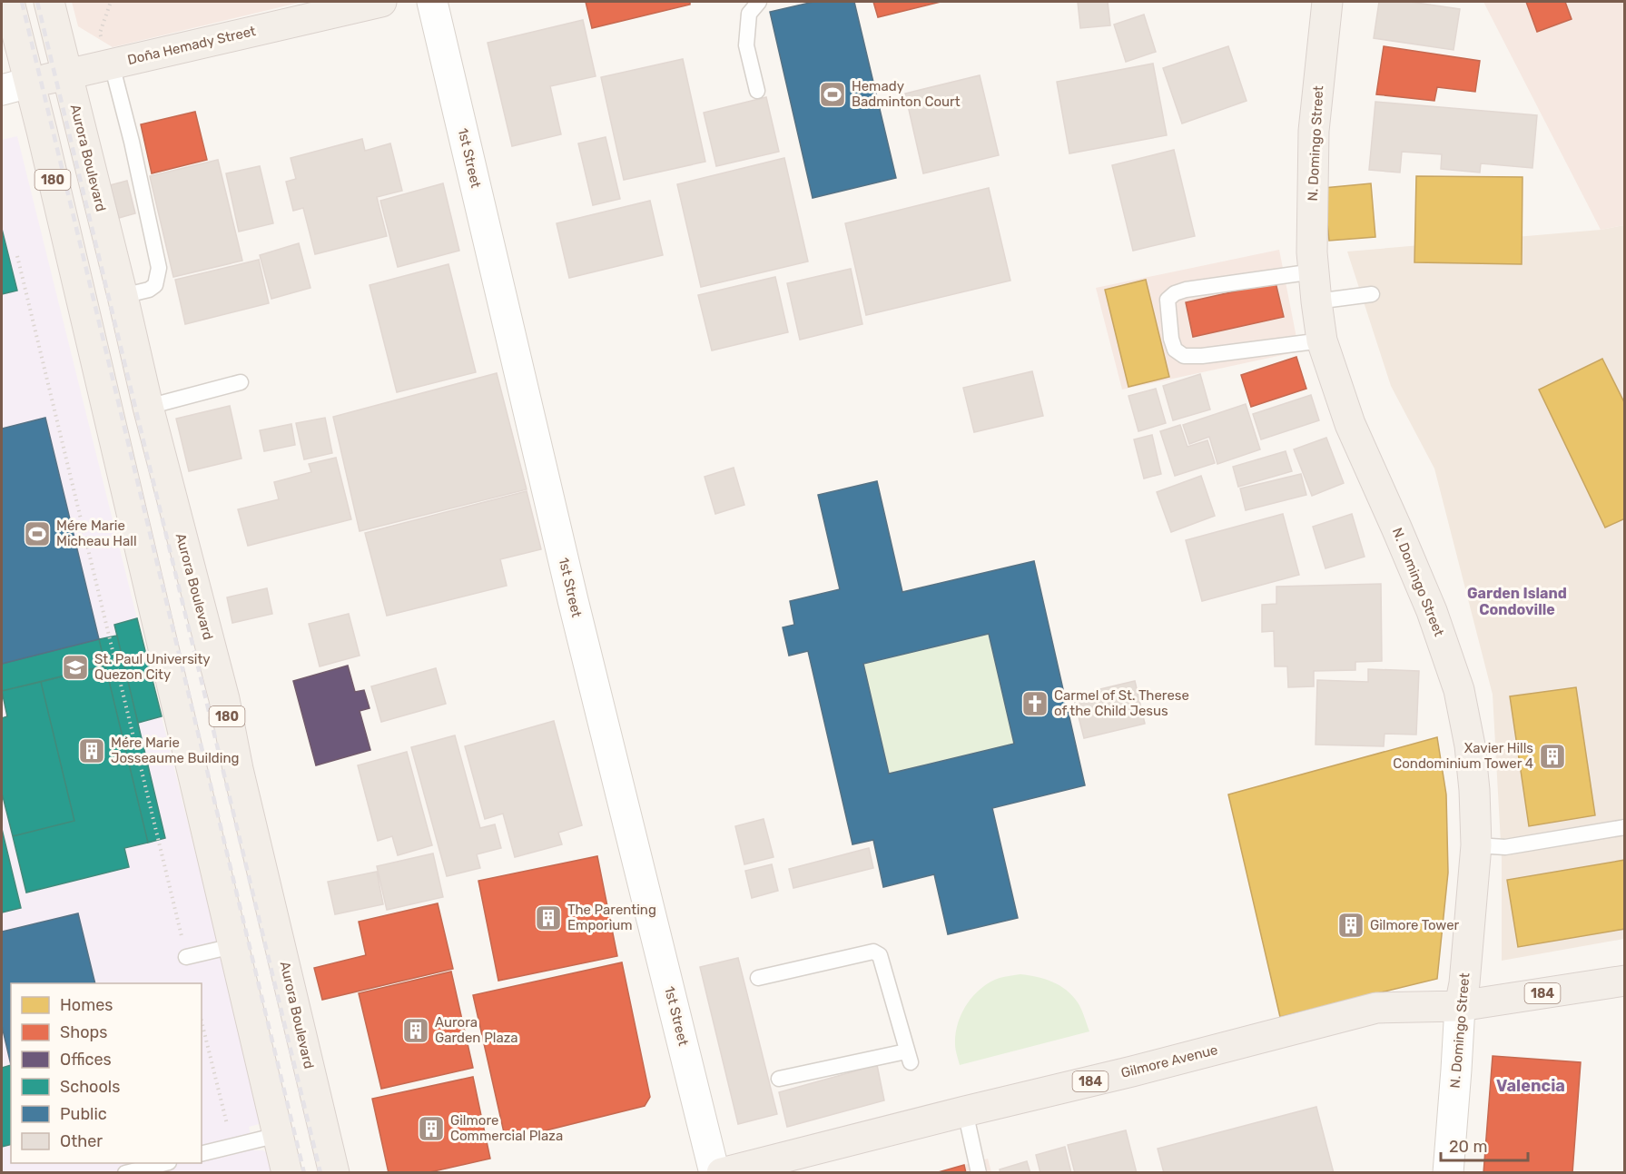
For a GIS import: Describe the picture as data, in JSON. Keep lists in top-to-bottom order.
{
  "streets": {
    "main road": [
      "Doña Hemady Street",
      "N. Domingo Street",
      "Aurora Boulevard",
      "180",
      "184",
      "Gilmore Avenue"
    ],
    "street": ["1st Street"]
  },
  "crossings": [
    ["Doña Hemady Street", "Aurora Boulevard"],
    ["Doña Hemady Street", "180"],
    ["N. Domingo Street", "184"],
    ["N. Domingo Street", "Gilmore Avenue"],
    ["184", "Gilmore Avenue"]
  ],
  "districts": ["Garden Island Condoville", "Valencia"],
  "places": {
    "sports": ["Hemady Badminton Court", "Mére Marie Micheau Hall"],
    "school or university": ["St. Paul University Quezon City"],
    "church": ["Carmel of St. Therese of the Child Jesus"],
    "building": [
      "Mére Marie Josseaume Building",
      "Xavier Hills Condominium Tower 4",
      "The Parenting Emporium",
      "Gilmore Tower",
      "Aurora Garden Plaza",
      "Gilmore Commercial Plaza"
    ]
  },
  "legend": [
    "Homes",
    "Shops",
    "Offices",
    "Schools",
    "Public",
    "Other"
  ],
  "scale_bar": "20 m"
}
